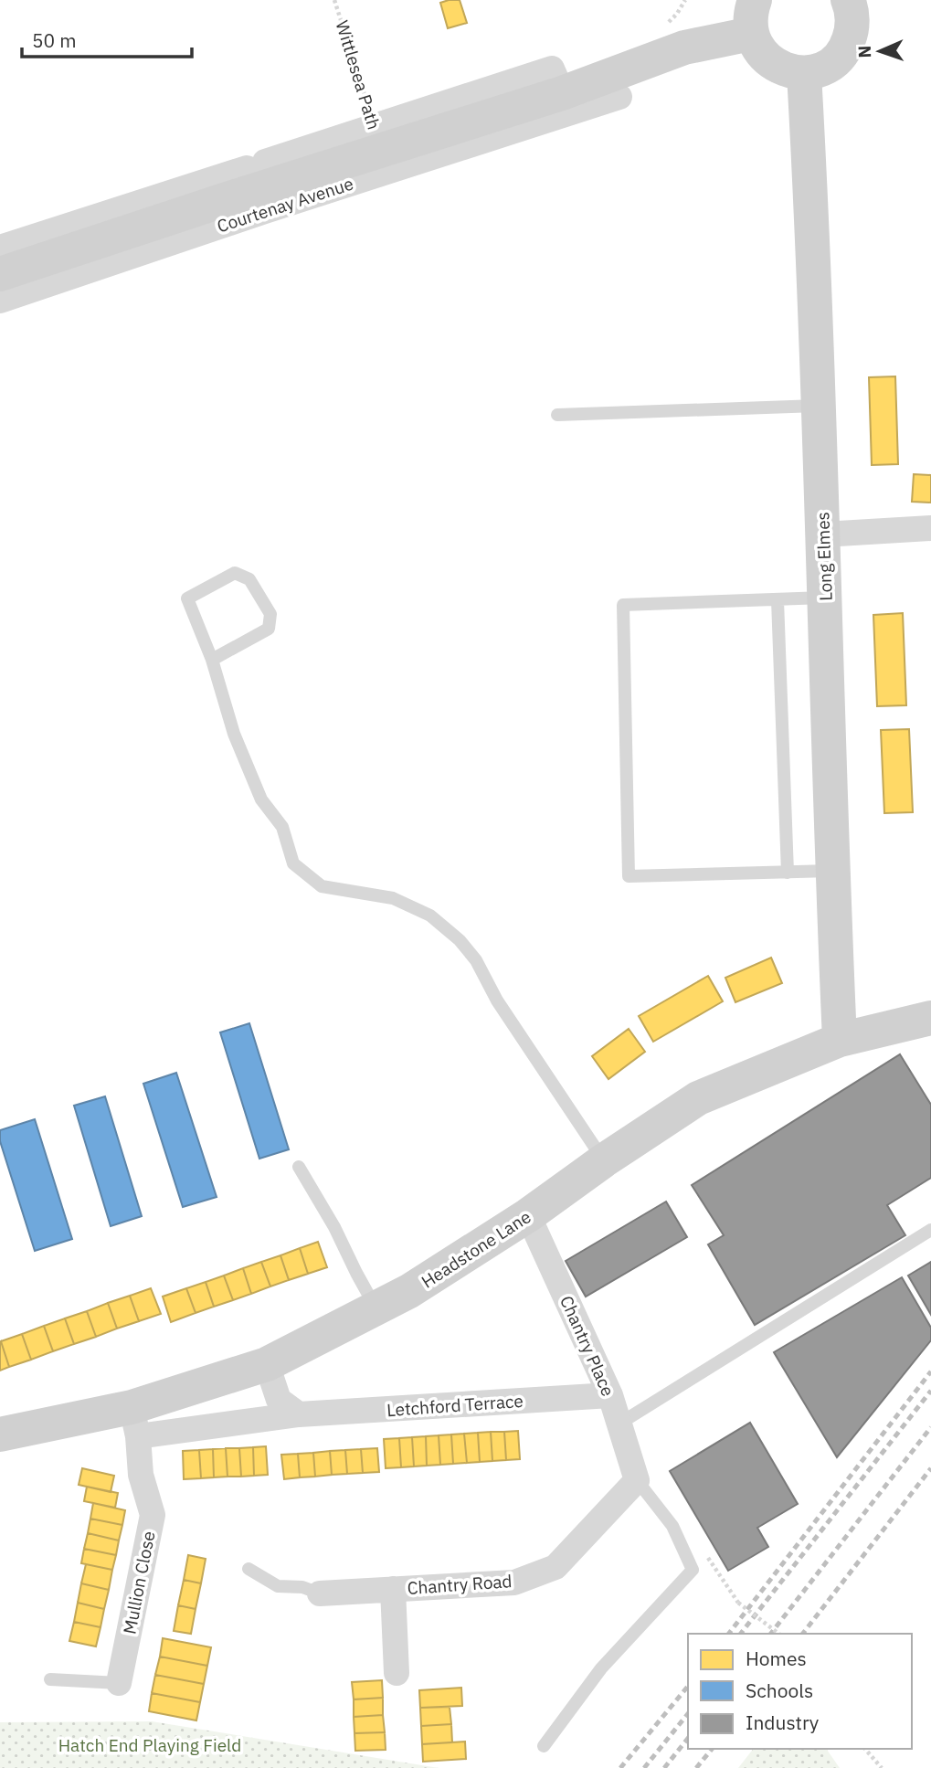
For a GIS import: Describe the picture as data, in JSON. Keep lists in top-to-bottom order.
{
  "streets": {
    "street": [
      "Courtenay Avenue",
      "Long Elmes",
      "Headstone Lane",
      "Chantry Place",
      "Letchford Terrace",
      "Mullion Close",
      "Chantry Road"
    ],
    "path": ["Wittlesea Path"]
  },
  "crossings": [
    ["Wittlesea Path", "Courtenay Avenue"],
    ["Long Elmes", "Headstone Lane"],
    ["Headstone Lane", "Chantry Place"],
    ["Headstone Lane", "Letchford Terrace"],
    ["Headstone Lane", "Mullion Close"],
    ["Chantry Place", "Letchford Terrace"],
    ["Chantry Place", "Chantry Road"],
    ["Letchford Terrace", "Mullion Close"]
  ],
  "parks": ["Hatch End Playing Field"],
  "legend": ["Homes", "Schools", "Industry"],
  "scale_bar": "50 m",
  "north": "left"
}
